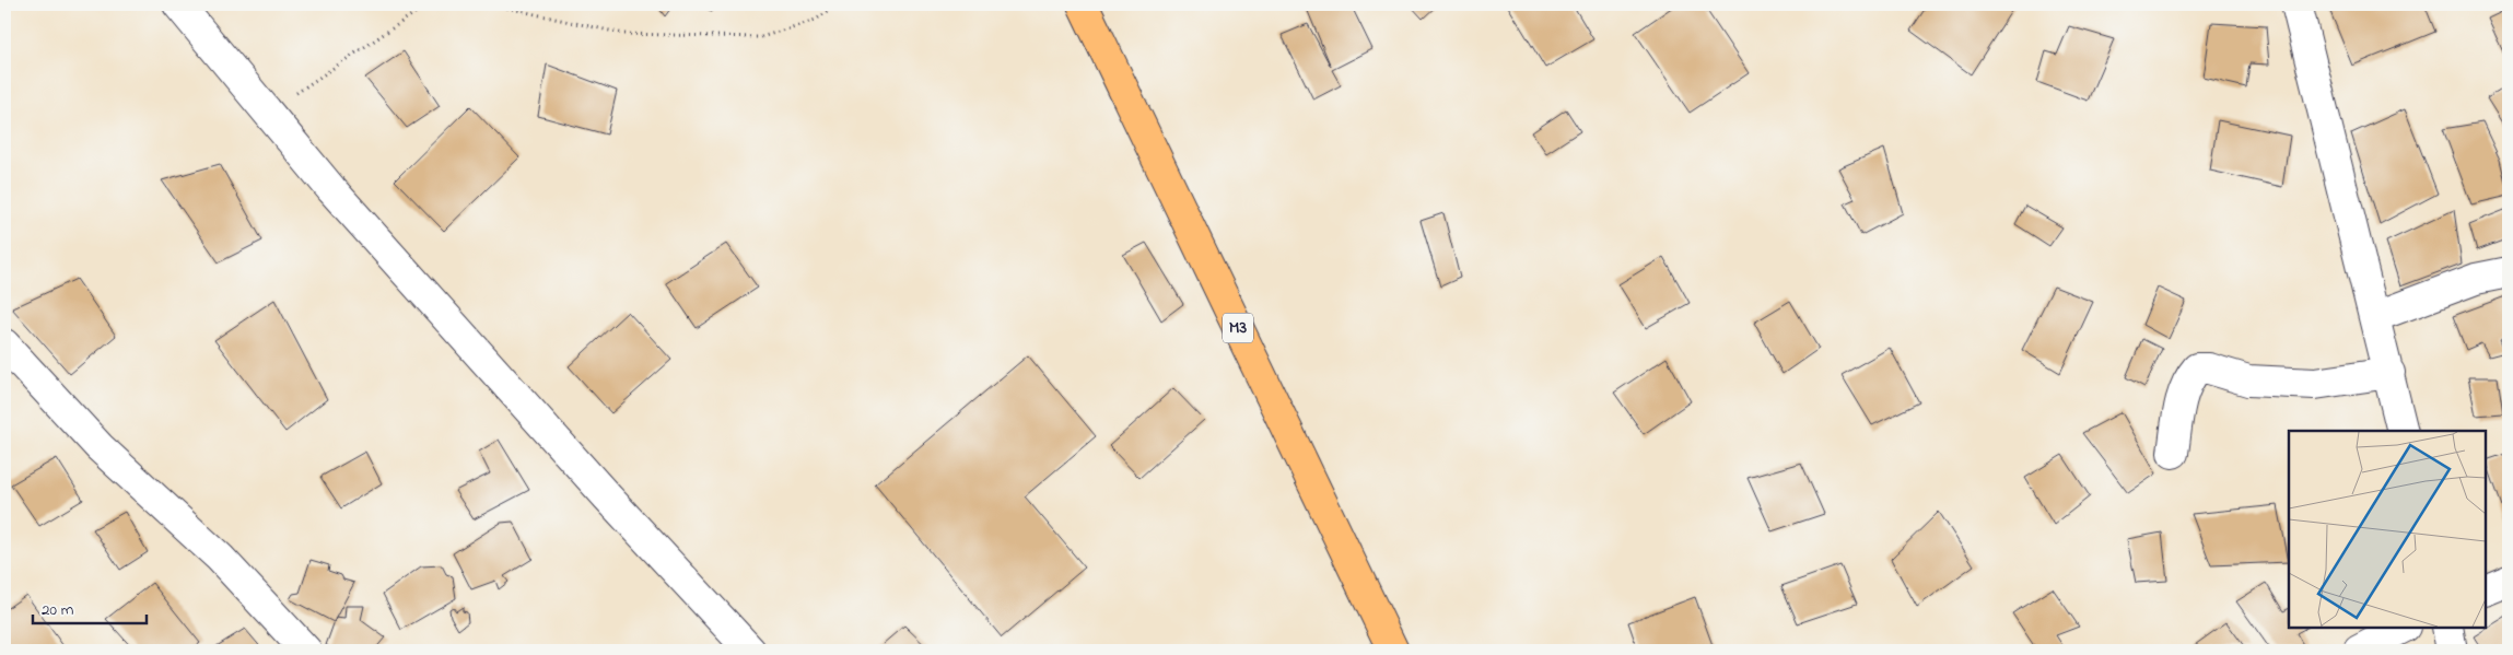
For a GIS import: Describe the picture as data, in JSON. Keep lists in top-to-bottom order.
{
  "streets": {
    "highway": ["M3"]
  },
  "scale_bar": "20 m"
}
